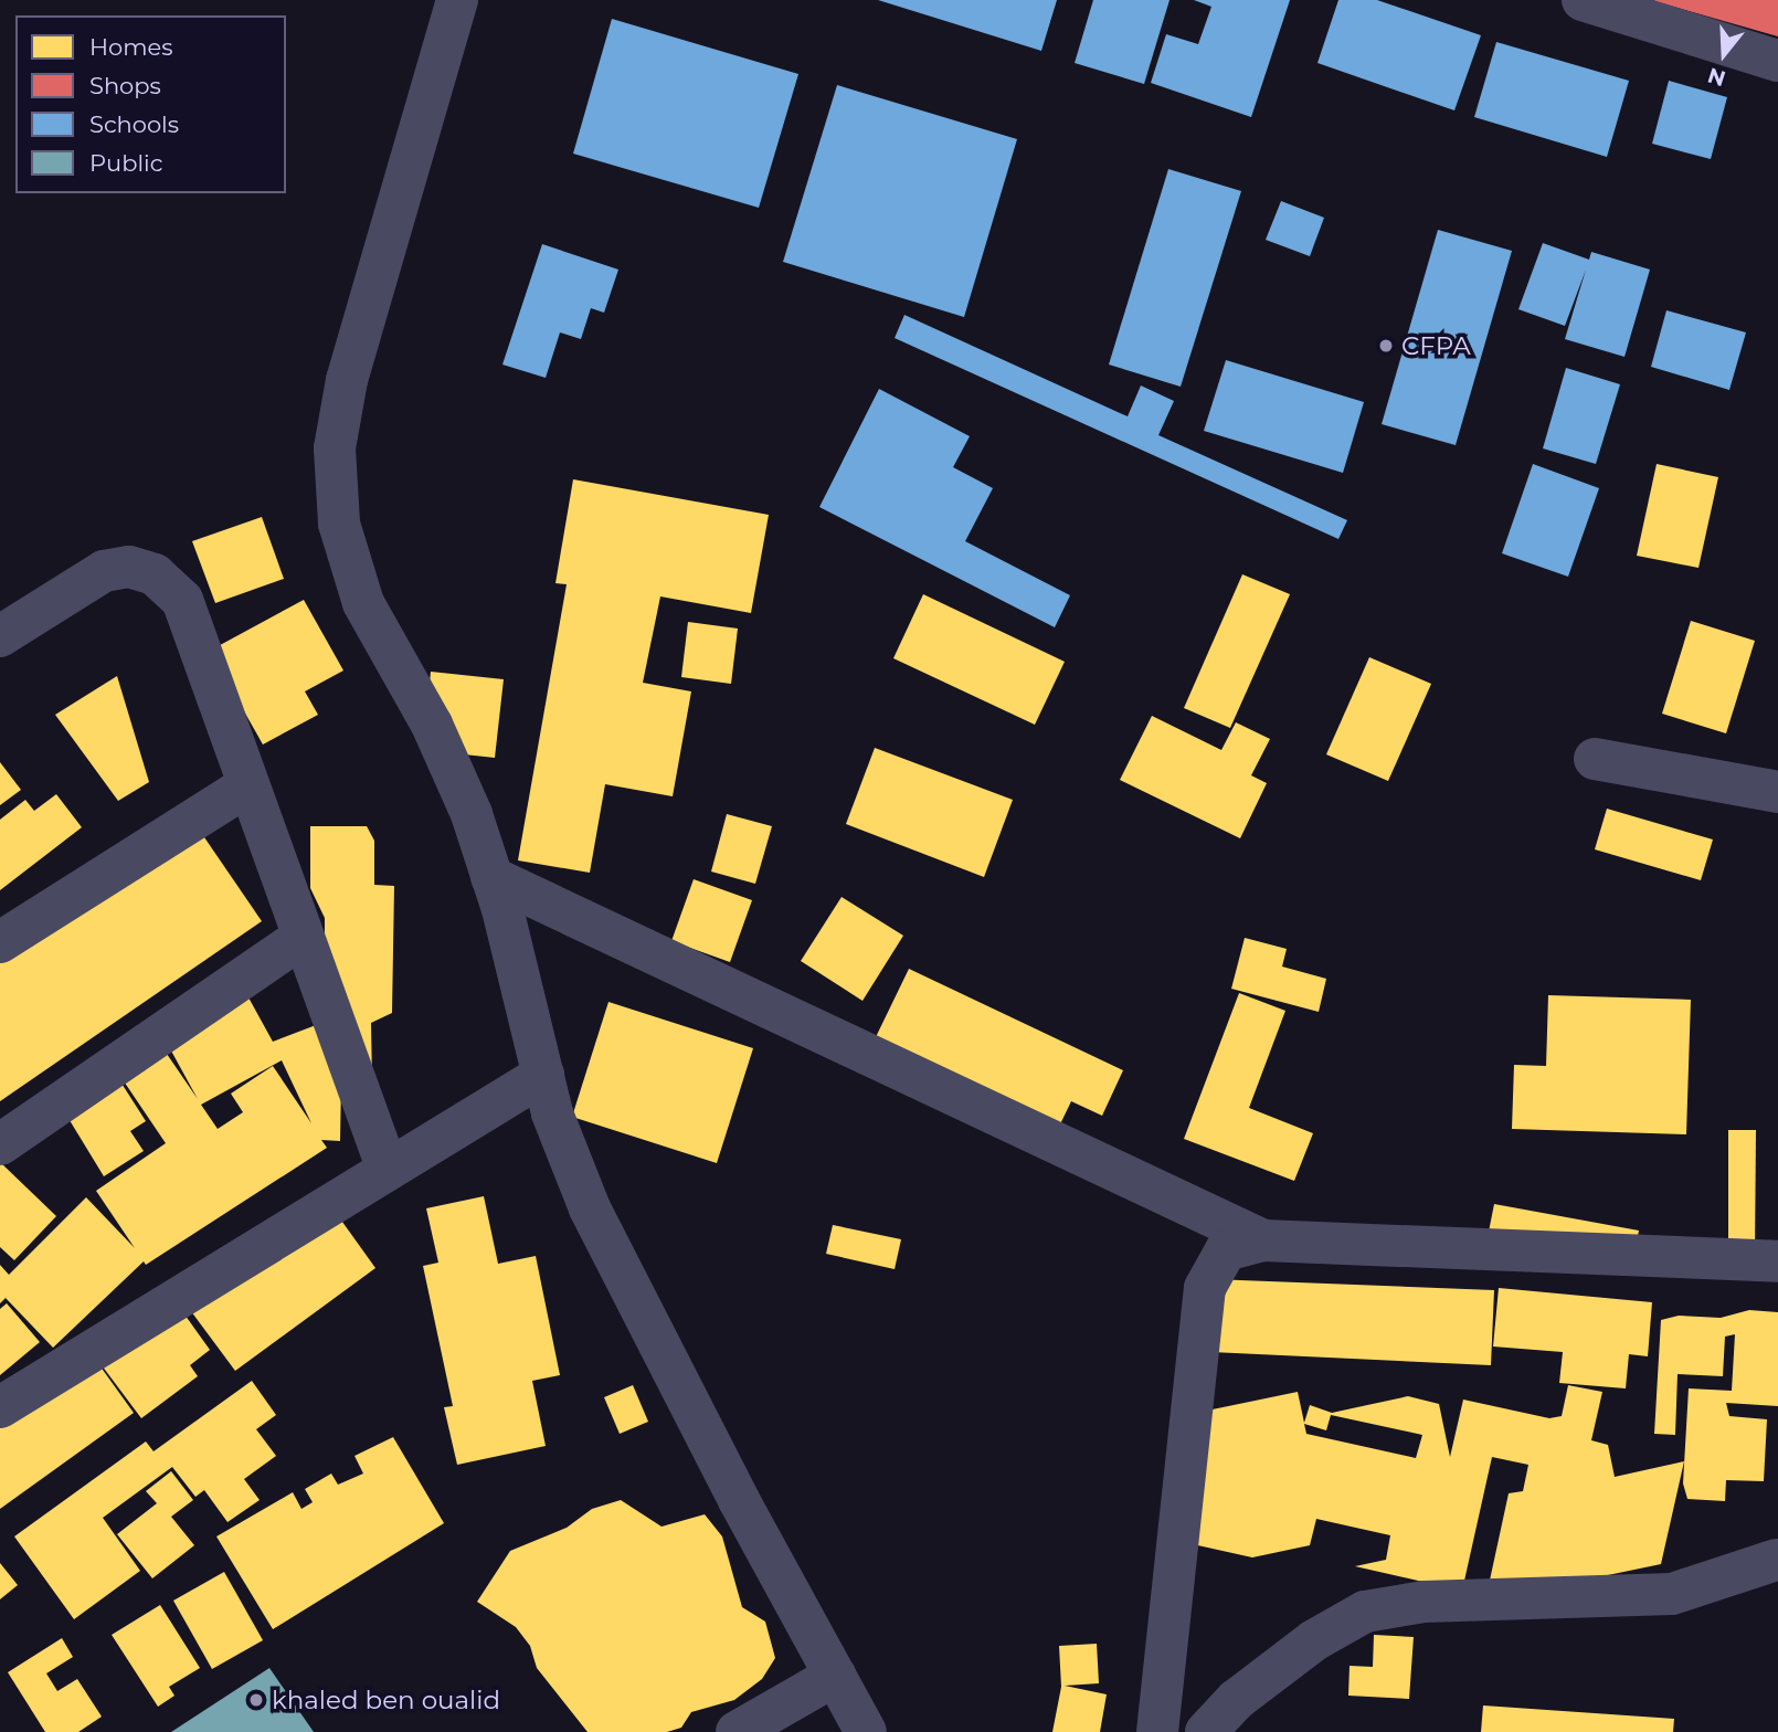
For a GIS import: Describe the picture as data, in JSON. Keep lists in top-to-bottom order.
{
  "places": ["CFPA", "khaled ben oualid"],
  "legend": [
    "Homes",
    "Shops",
    "Schools",
    "Public"
  ],
  "north": "bottom"
}
